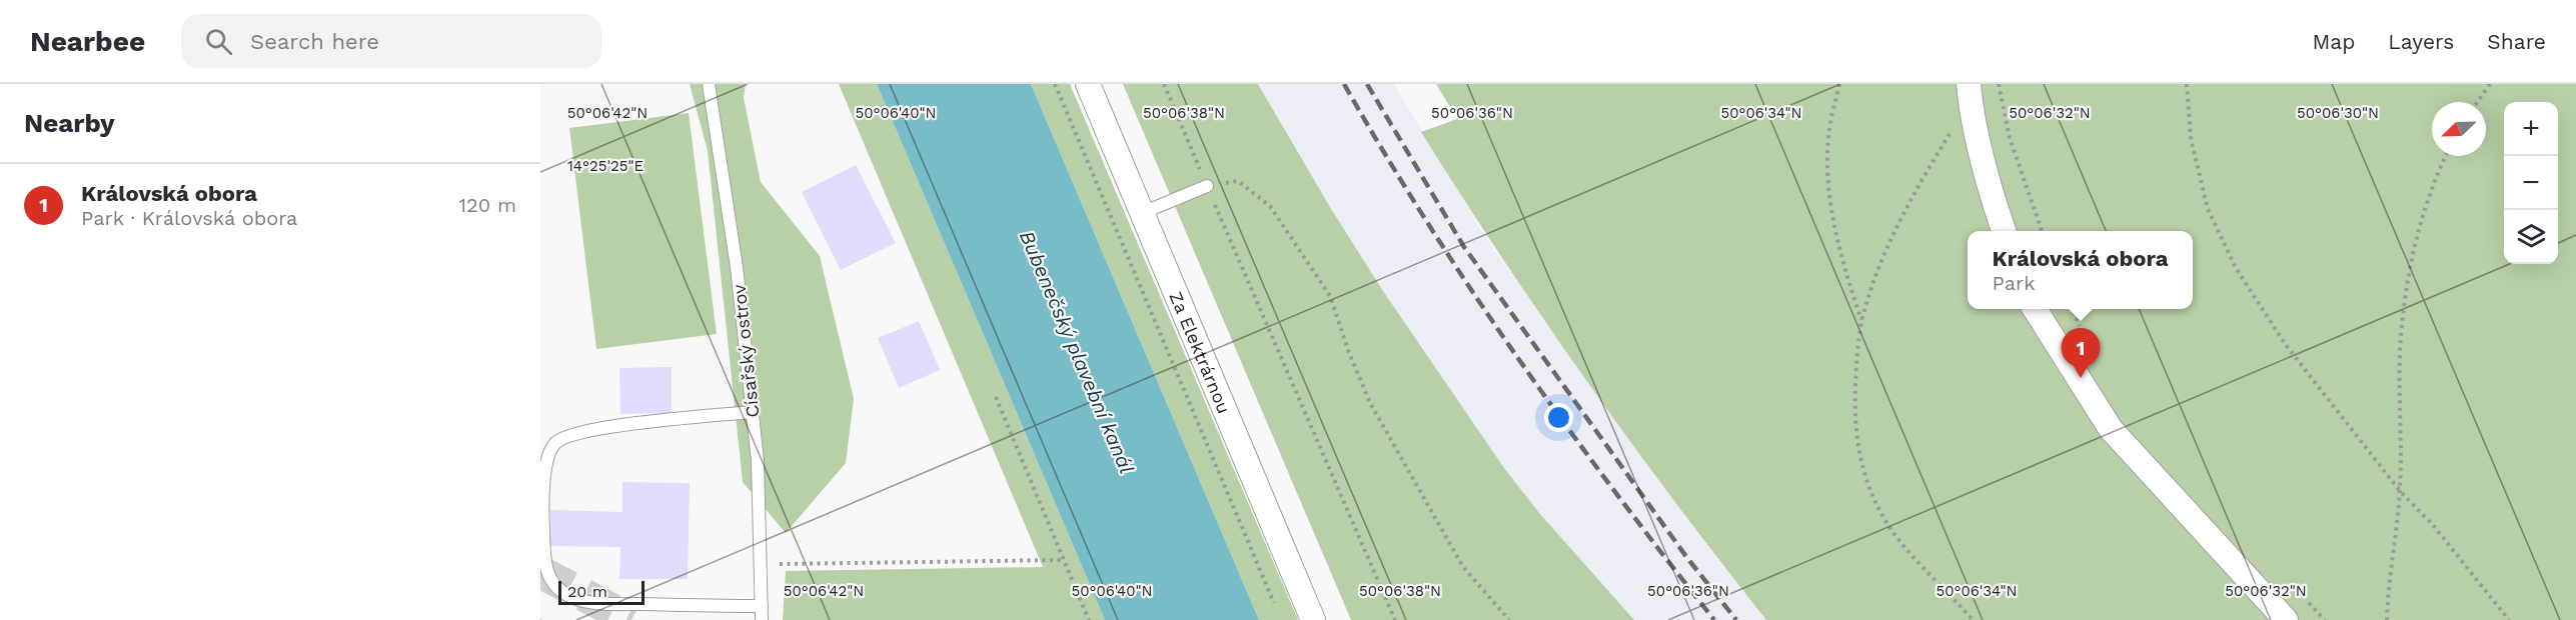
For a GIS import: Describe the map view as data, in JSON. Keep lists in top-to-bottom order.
{
  "streets": {
    "street": ["Za Elektrárnou"],
    "lane": ["Císařský ostrov"]
  },
  "water": ["Bubenečský plavební kanál"],
  "scale_bar": "20 m",
  "north": "bottom left",
  "page": {
    "header": "Nearbee",
    "search": "Search here",
    "nav": ["Map", "Layers", "Share"],
    "heading": "Nearby",
    "map_buttons": ["+", "−"],
    "list": [
      {
        "mark": "1",
        "name": "Královská obora",
        "note": "Park · Královská obora",
        "value": "120 m"
      }
    ],
    "popup": ["Královská obora", "Park"],
    "pins": "1",
    "scale": "20 m"
  },
  "coordinates": [
    "50°06'42\"N",
    "50°06'40\"N",
    "50°06'38\"N",
    "50°06'36\"N",
    "50°06'34\"N",
    "50°06'32\"N",
    "50°06'30\"N",
    "14°25'25\"E"
  ]
}
